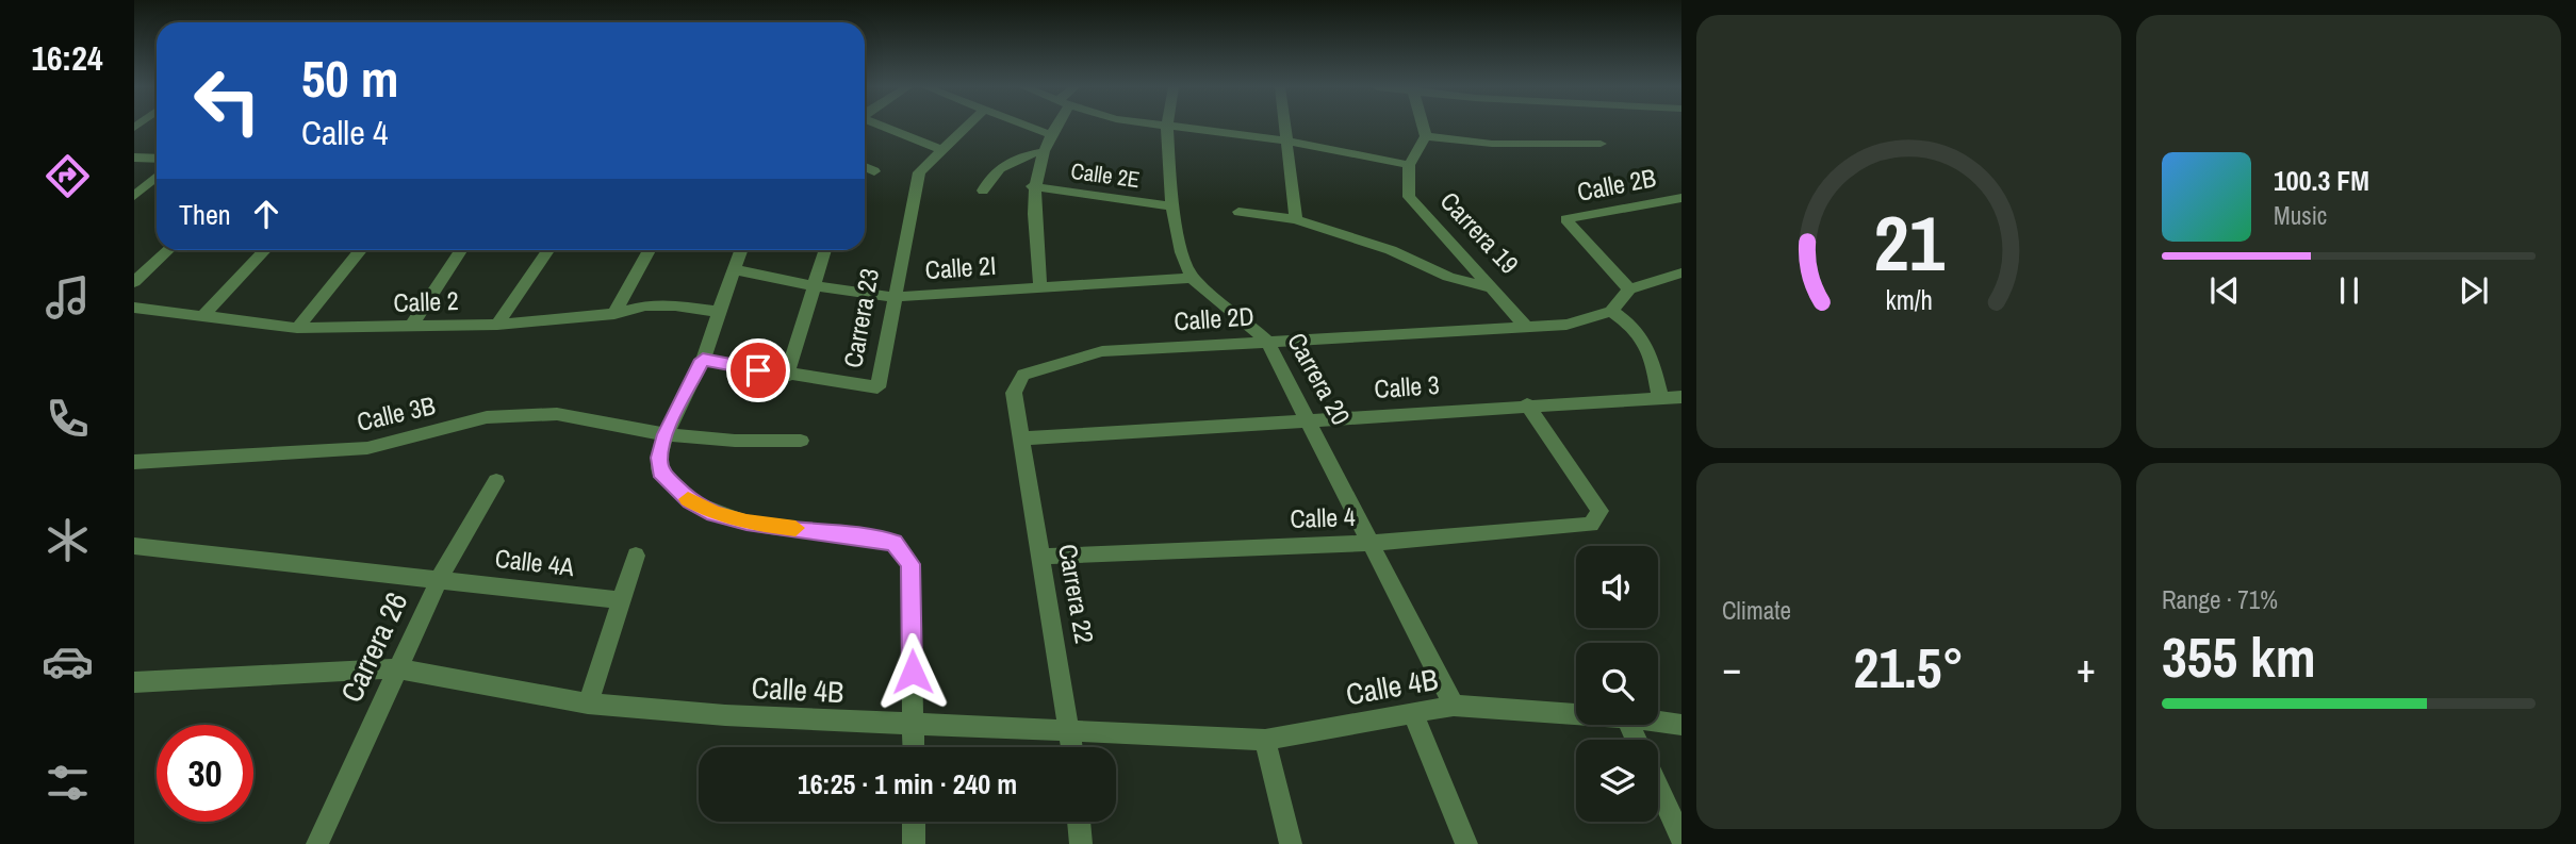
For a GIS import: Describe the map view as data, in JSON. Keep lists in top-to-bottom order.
{
  "streets": {
    "street": [
      "Calle 2E",
      "Calle 2B",
      "Carrera 19",
      "Calle 2I",
      "Calle 2",
      "Carrera 23",
      "Calle 2D",
      "Carrera 20",
      "Calle 3",
      "Calle 3B",
      "Calle 4",
      "Calle 4A",
      "Carrera 22",
      "Carrera 26",
      "Calle 4B"
    ]
  },
  "crossings": [
    ["Carrera 19", "Calle 2D"],
    ["Calle 2I", "Carrera 23"],
    ["Calle 2I", "Carrera 20"],
    ["Calle 2D", "Carrera 20"],
    ["Calle 2D", "Calle 3"],
    ["Calle 2D", "Carrera 22"],
    ["Carrera 20", "Calle 3"],
    ["Carrera 20", "Calle 4"],
    ["Carrera 20", "Calle 4B"],
    ["Calle 3", "Calle 4"],
    ["Calle 3", "Carrera 22"],
    ["Calle 4", "Carrera 22"],
    ["Calle 4A", "Carrera 26"],
    ["Carrera 22", "Calle 4B"],
    ["Carrera 26", "Calle 4B"]
  ],
  "page": {
    "tabs": "16:24",
    "turn": ["50 m", "Calle 4"],
    "song": ["100.3 FM", "Music"],
    "then": "Then",
    "tile": [
      "Climate",
      ["Range · 71%", "355 km"]
    ],
    "heat": ["−", "21.5°", "+"],
    "limit": "30",
    "trip": "16:25 · 1 min · 240 m",
    "gauge": ["21", "km/h"]
  }
}
